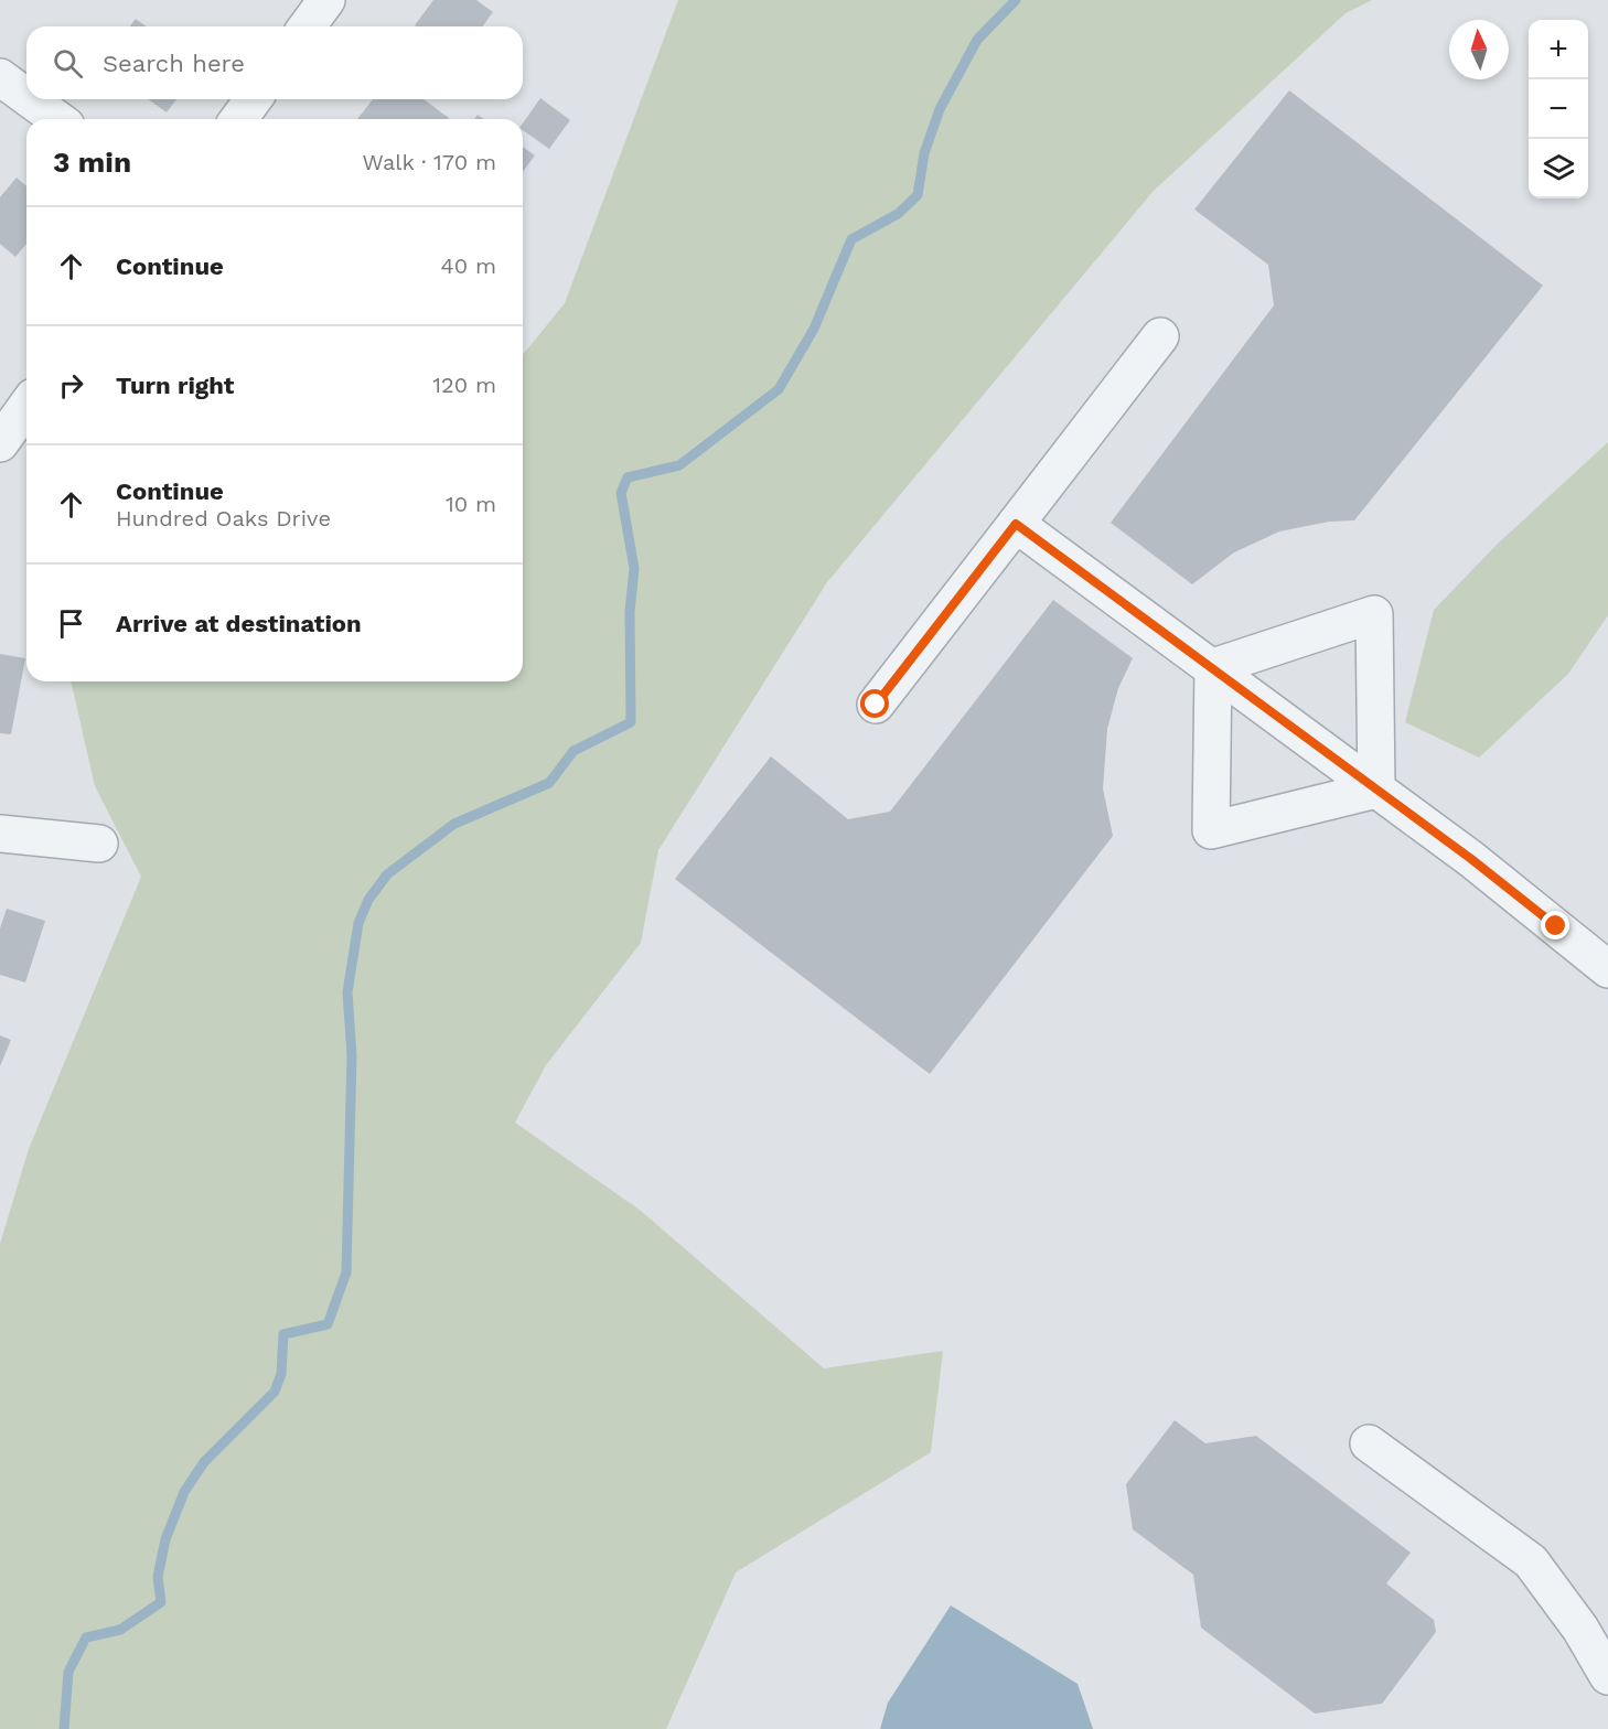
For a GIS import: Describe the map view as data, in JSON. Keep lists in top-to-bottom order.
{
  "north": "top",
  "page": {
    "map_buttons": ["+", "−"],
    "search": "Search here",
    "heading": ["3 min", "Walk · 170 m"],
    "list": [
      ["Continue", "40 m"],
      ["Turn right", "120 m"],
      ["Continue", "Hundred Oaks Drive", "10 m"],
      "Arrive at destination"
    ]
  }
}
